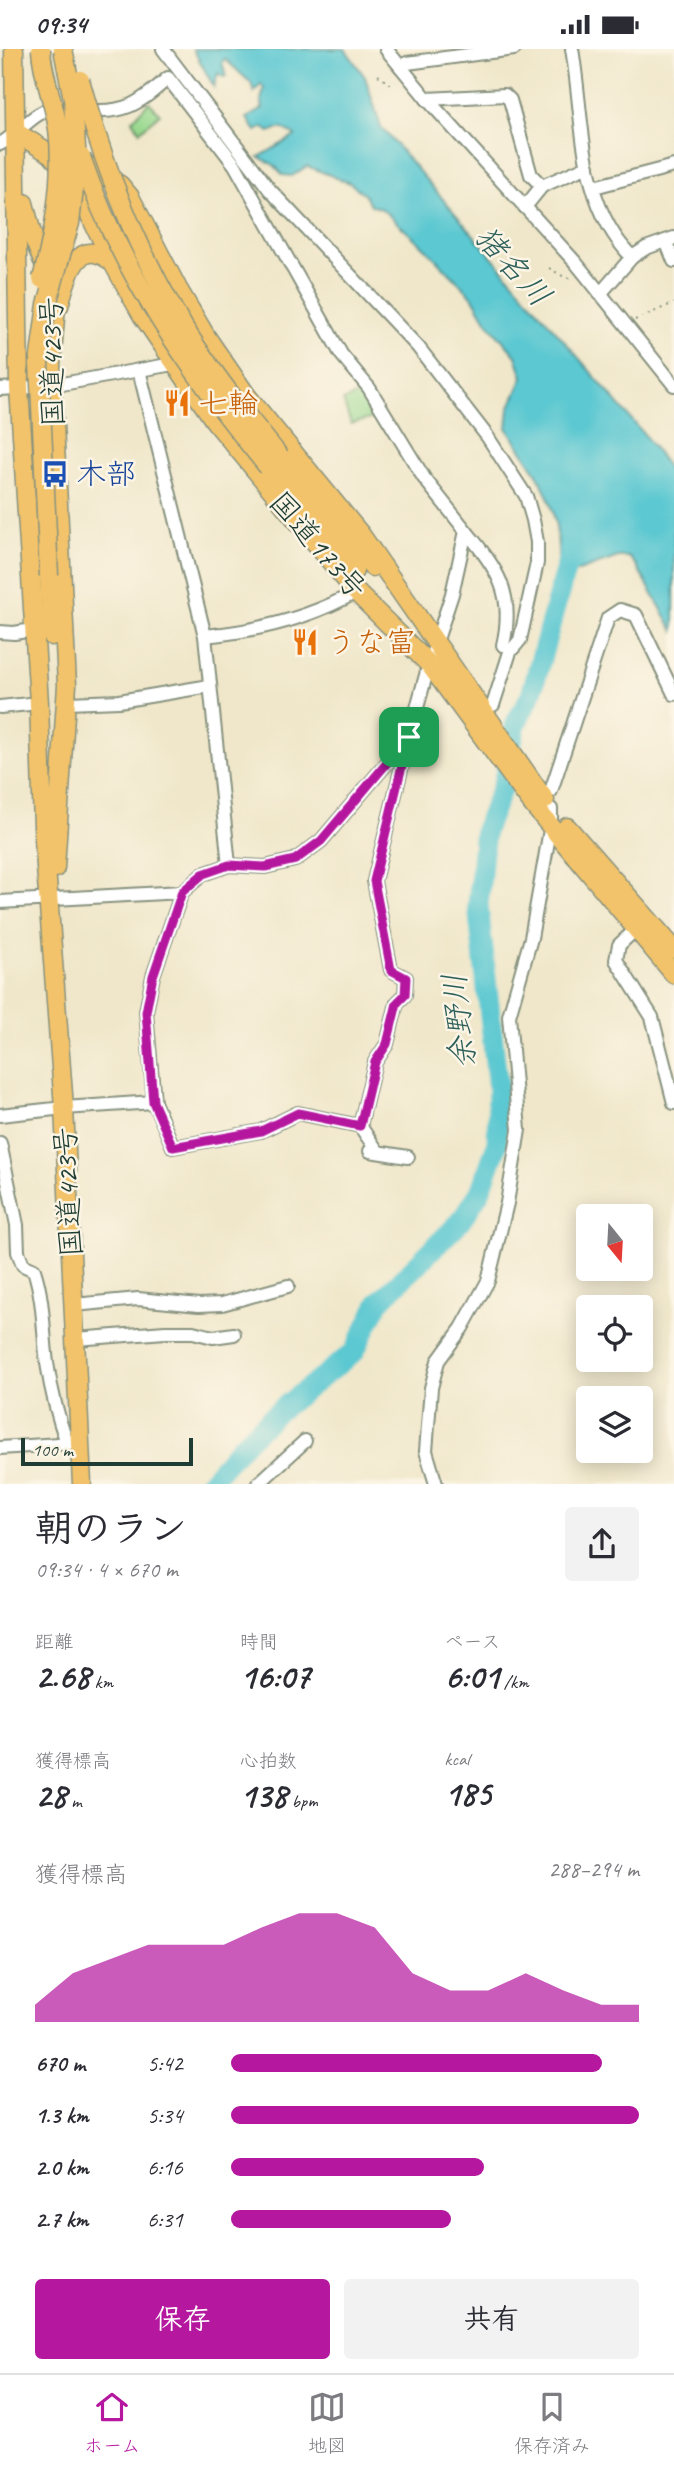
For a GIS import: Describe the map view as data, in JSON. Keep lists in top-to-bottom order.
{
  "streets": {
    "highway": ["国道423号", "国道173号"]
  },
  "crossings": [
    ["国道423号", "国道173号"]
  ],
  "water": ["猪名川", "余野川"],
  "places": {
    "restaurant": ["七輪", "うな富"],
    "bus stop": ["木部"]
  },
  "scale_bar": "100 m",
  "north": "bottom",
  "page": {
    "status": "09:34",
    "scale": "100 m",
    "heading": ["朝のラン", "09:34 · 4 × 670 m"],
    "stats": [
      ["距離", "2.68 km"],
      ["時間", "16:07"],
      ["ペース", "6:01 /km"],
      ["獲得標高", "28 m"],
      ["心拍数", "138 bpm"],
      ["kcal", "185"]
    ],
    "chart": ["獲得標高", "288–294 m"],
    "list": [
      {
        "name": "670 m",
        "note": "5:42"
      },
      {
        "name": "1.3 km",
        "note": "5:34"
      },
      {
        "name": "2.0 km",
        "note": "6:16"
      },
      {
        "name": "2.7 km",
        "note": "6:31"
      }
    ],
    "buttons": ["保存", "共有"],
    "tabs": ["ホーム", "地図", "保存済み"]
  }
}
